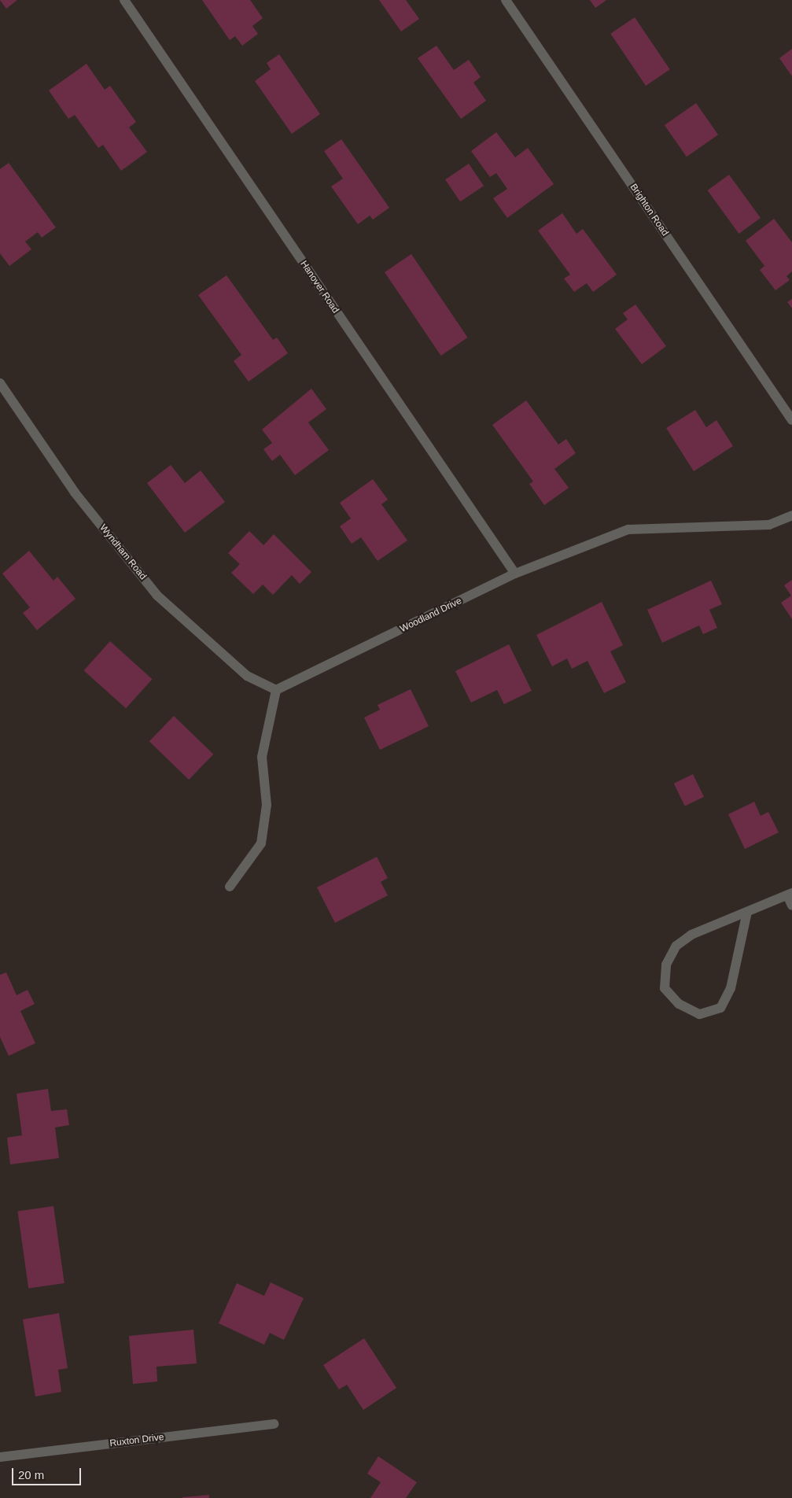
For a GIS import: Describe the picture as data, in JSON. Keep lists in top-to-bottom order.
{
  "streets": {
    "street": [
      "Brighton Road",
      "Hanover Road",
      "Wyndham Road",
      "Woodland Drive",
      "Ruxton Drive"
    ]
  },
  "crossings": [
    ["Hanover Road", "Woodland Drive"],
    ["Wyndham Road", "Woodland Drive"]
  ],
  "scale_bar": "20 m"
}
